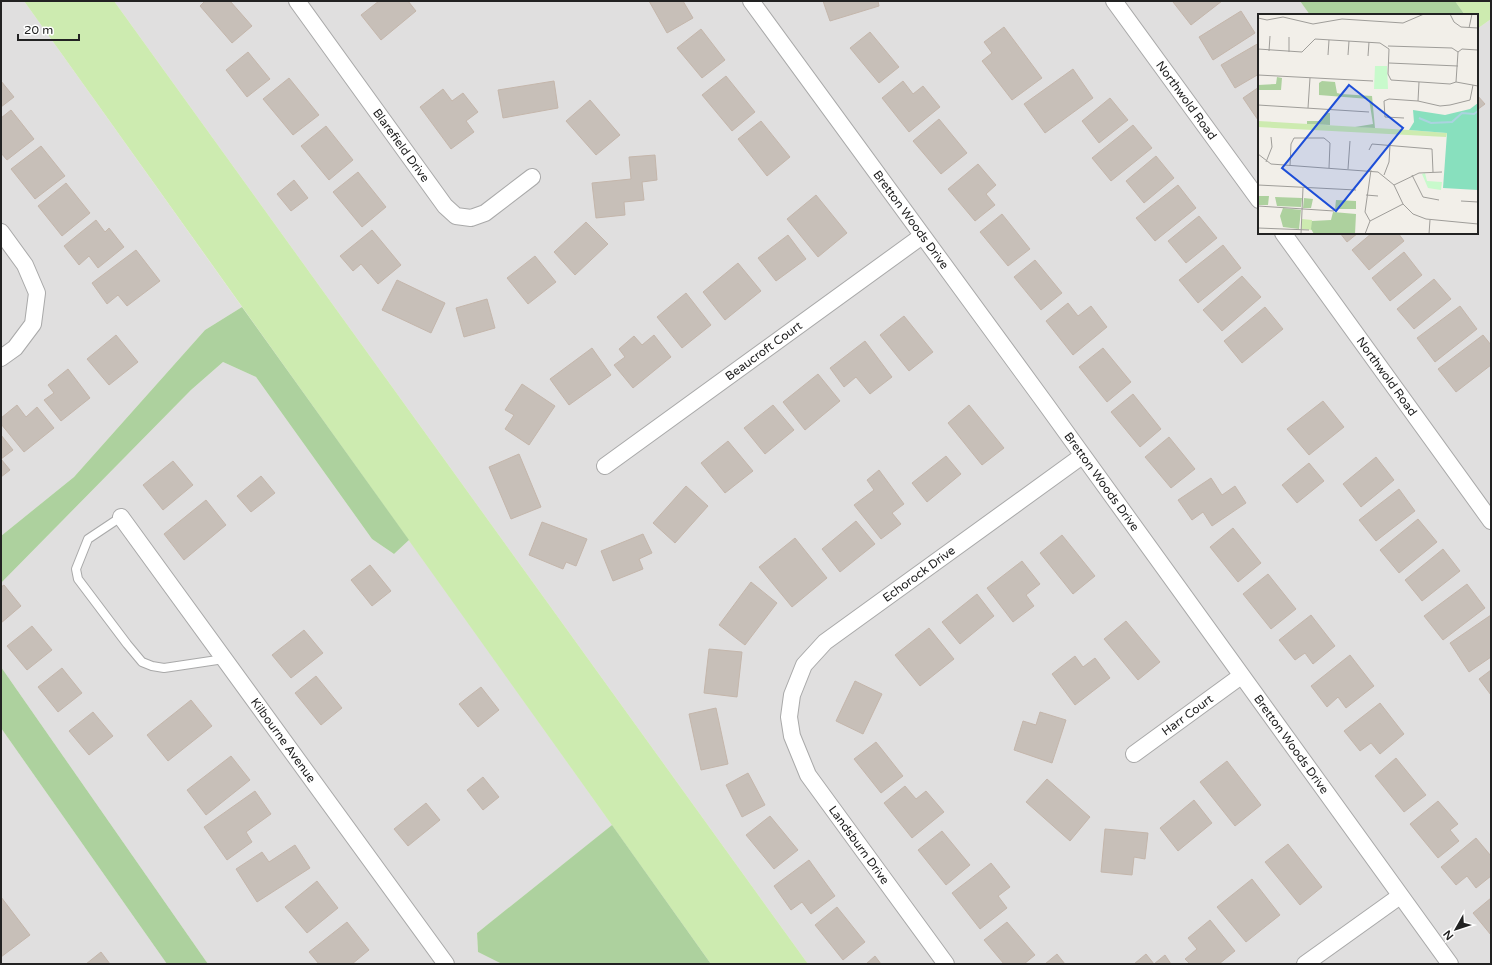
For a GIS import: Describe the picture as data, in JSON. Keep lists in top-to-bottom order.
{
  "streets": {
    "street": [
      "Northwold Road",
      "Blarefield Drive",
      "Bretton Woods Drive",
      "Beaucroft Court",
      "Echorock Drive",
      "Harr Court",
      "Kilbourne Avenue",
      "Landsburn Drive"
    ]
  },
  "crossings": [
    ["Bretton Woods Drive", "Beaucroft Court"],
    ["Bretton Woods Drive", "Echorock Drive"],
    ["Bretton Woods Drive", "Harr Court"],
    ["Echorock Drive", "Landsburn Drive"]
  ],
  "scale_bar": "20 m",
  "north": "bottom left"
}
